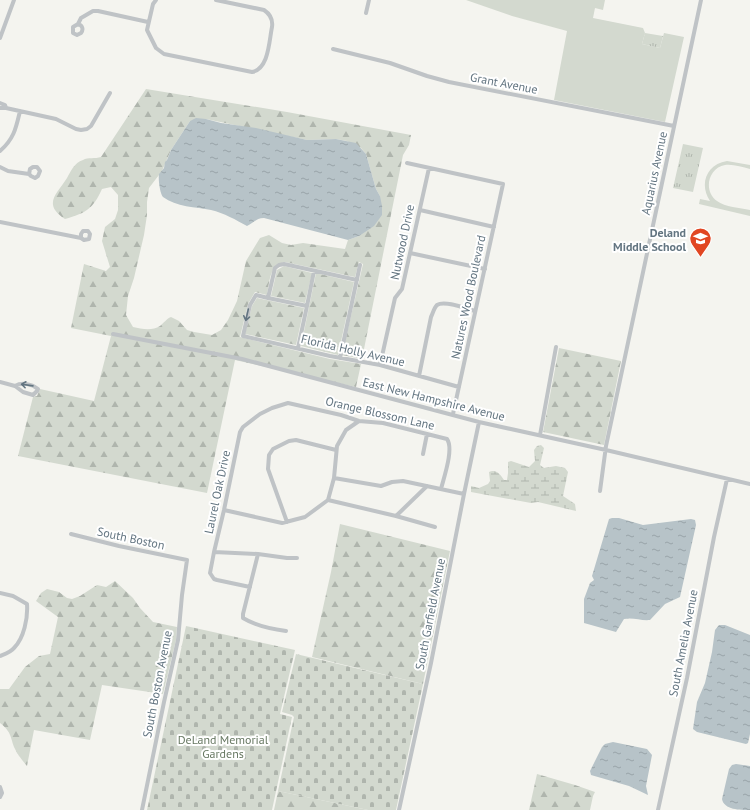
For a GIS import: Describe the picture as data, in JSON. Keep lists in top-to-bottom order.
{
  "streets": {
    "street": [
      "Grant Avenue",
      "Aquarius Avenue",
      "Nutwood Drive",
      "Natures Wood Boulevard",
      "Florida Holly Avenue",
      "East New Hampshire Avenue",
      "Orange Blossom Lane",
      "Laurel Oak Drive",
      "South Boston",
      "South Garfield Avenue",
      "South Amelia Avenue",
      "South Boston Avenue"
    ]
  },
  "crossings": [
    ["Grant Avenue", "Aquarius Avenue"],
    ["Aquarius Avenue", "East New Hampshire Avenue"],
    ["Nutwood Drive", "Natures Wood Boulevard"],
    ["Nutwood Drive", "Florida Holly Avenue"],
    ["Natures Wood Boulevard", "Florida Holly Avenue"],
    ["Natures Wood Boulevard", "East New Hampshire Avenue"],
    ["East New Hampshire Avenue", "South Garfield Avenue"],
    ["East New Hampshire Avenue", "South Amelia Avenue"],
    ["Orange Blossom Lane", "Laurel Oak Drive"],
    ["South Boston", "South Boston Avenue"]
  ],
  "parks": ["DeLand Memorial Gardens"],
  "places": {
    "school or university": ["Deland Middle School"]
  }
}
